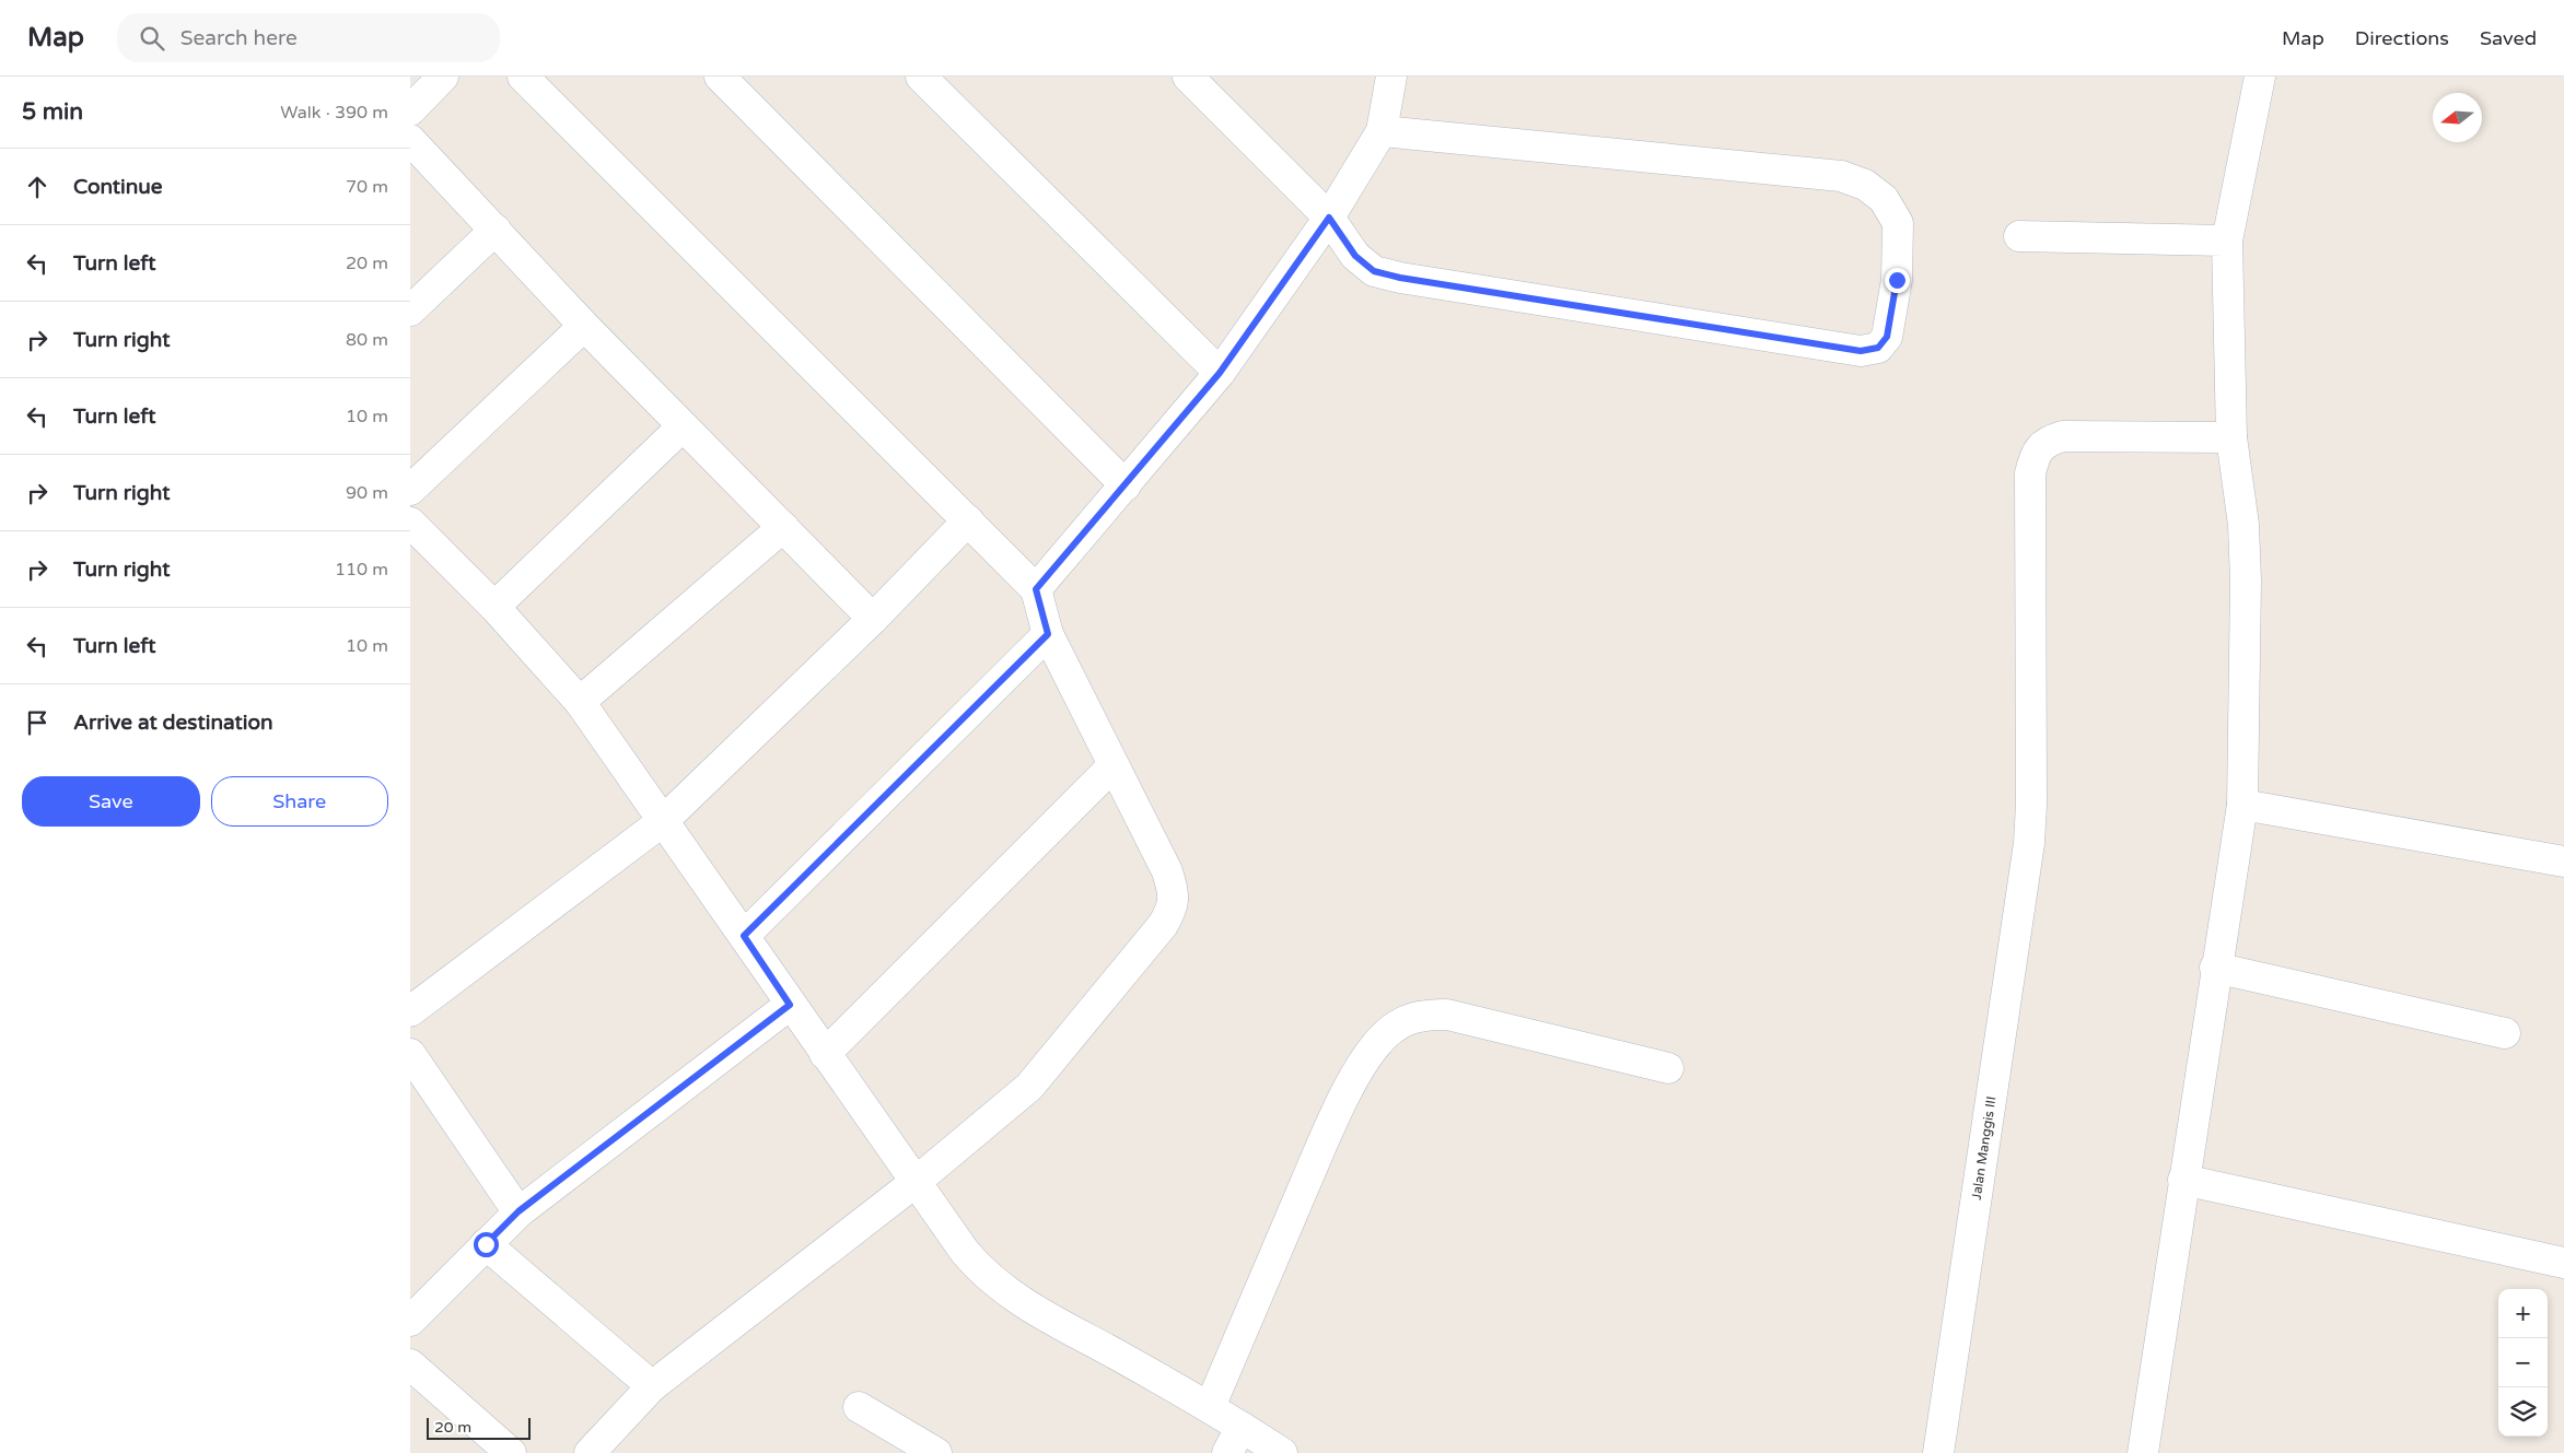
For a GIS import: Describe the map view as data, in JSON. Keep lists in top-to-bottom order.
{
  "streets": {
    "street": ["Jalan Manggis III"]
  },
  "scale_bar": "20 m",
  "north": "left",
  "page": {
    "header": "Map",
    "search": "Search here",
    "nav": ["Map", "Directions", "Saved"],
    "heading": ["5 min", "Walk · 390 m"],
    "list": [
      ["Continue", "70 m"],
      ["Turn left", "20 m"],
      ["Turn right", "80 m"],
      ["Turn left", "10 m"],
      ["Turn right", "90 m"],
      ["Turn right", "110 m"],
      ["Turn left", "10 m"],
      "Arrive at destination"
    ],
    "buttons": ["Save", "Share"],
    "map_buttons": ["+", "−"],
    "scale": "20 m"
  }
}
